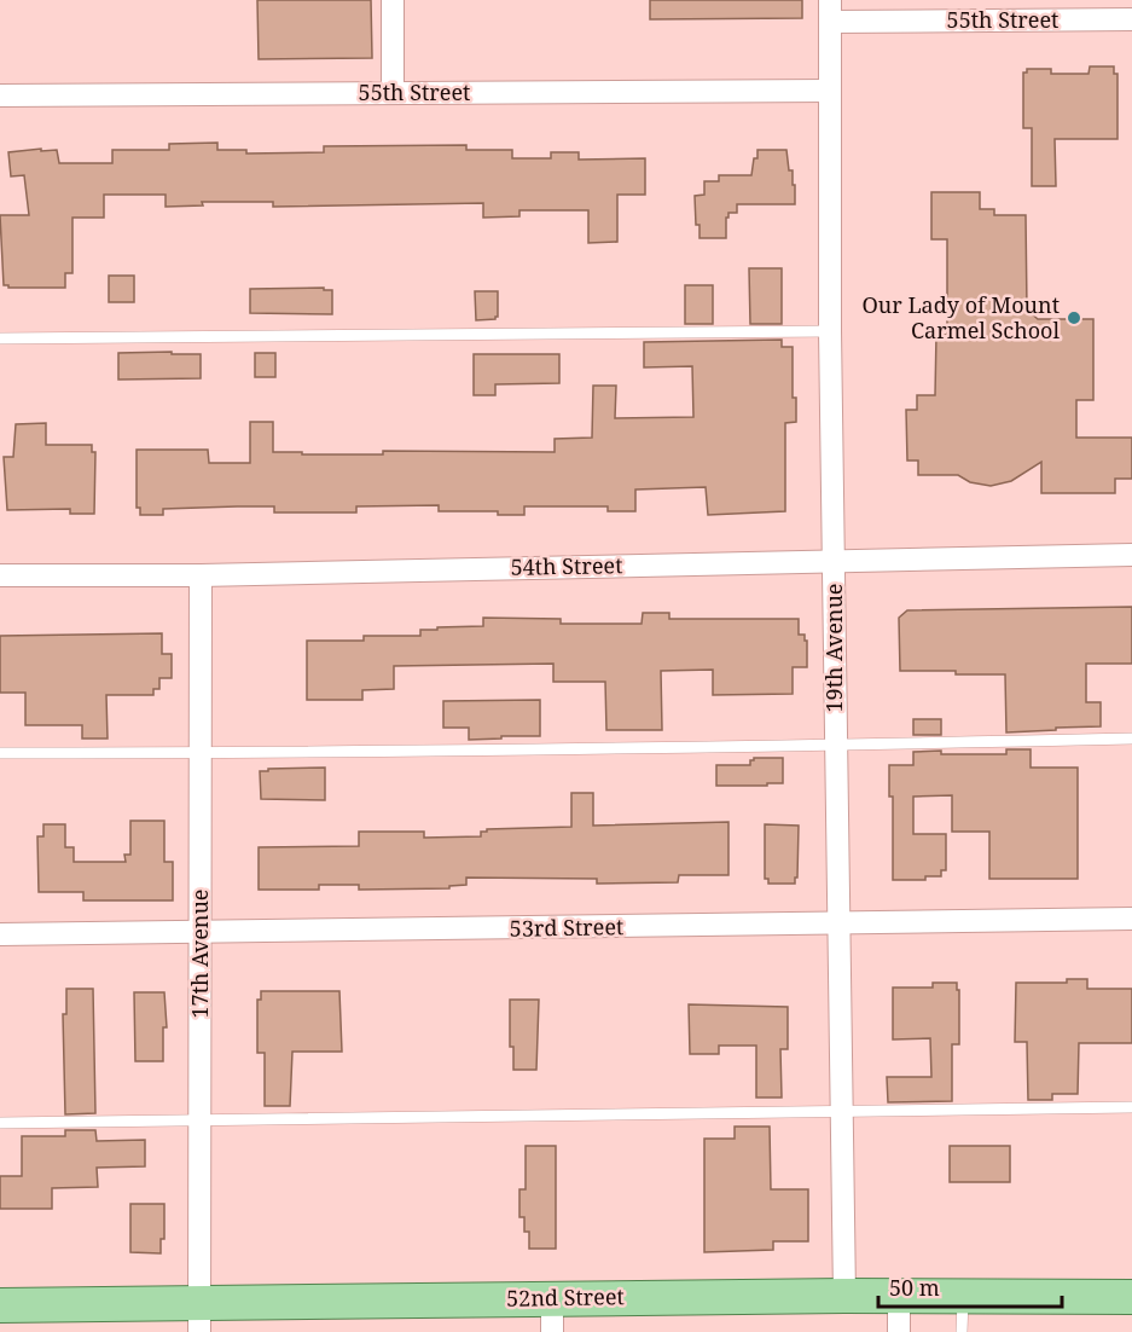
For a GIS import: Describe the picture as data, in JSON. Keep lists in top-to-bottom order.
{
  "streets": {
    "main road": ["52nd Street"],
    "street": [
      "55th Street",
      "54th Street",
      "19th Avenue",
      "53rd Street",
      "17th Avenue"
    ]
  },
  "crossings": [
    ["55th Street", "19th Avenue"],
    ["54th Street", "19th Avenue"],
    ["54th Street", "17th Avenue"],
    ["19th Avenue", "53rd Street"],
    ["19th Avenue", "52nd Street"],
    ["53rd Street", "17th Avenue"],
    ["17th Avenue", "52nd Street"]
  ],
  "places": ["Our Lady of Mount Carmel School"],
  "scale_bar": "50 m"
}
